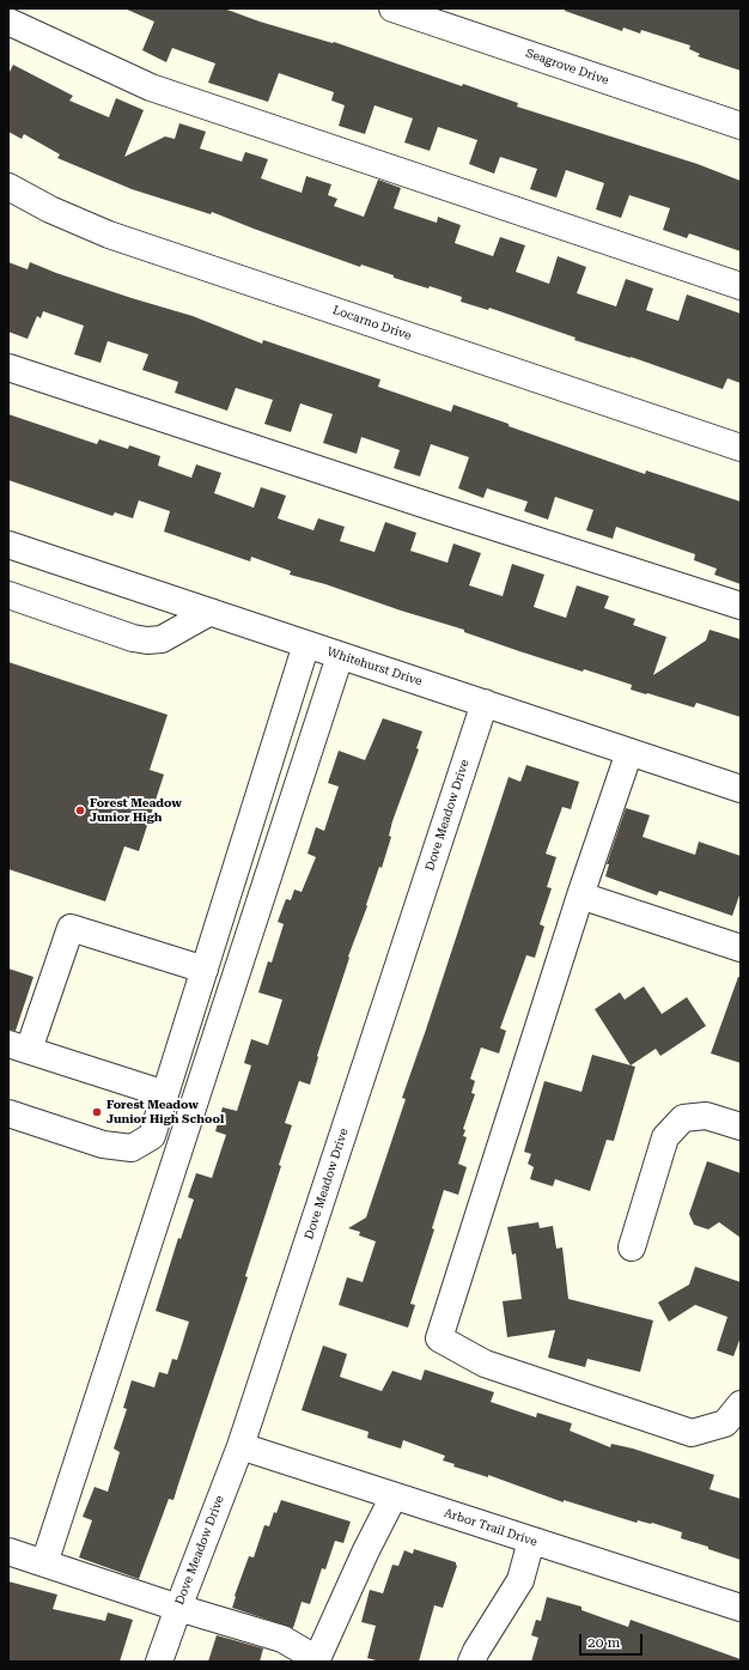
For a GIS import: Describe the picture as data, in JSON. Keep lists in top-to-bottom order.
{
  "streets": {
    "street": [
      "Seagrove Drive",
      "Locarno Drive",
      "Whitehurst Drive",
      "Dove Meadow Drive",
      "Arbor Trail Drive"
    ]
  },
  "crossings": [
    ["Whitehurst Drive", "Dove Meadow Drive"],
    ["Dove Meadow Drive", "Arbor Trail Drive"]
  ],
  "places": ["Forest Meadow Junior High", "Forest Meadow Junior High School"],
  "scale_bar": "20 m"
}
